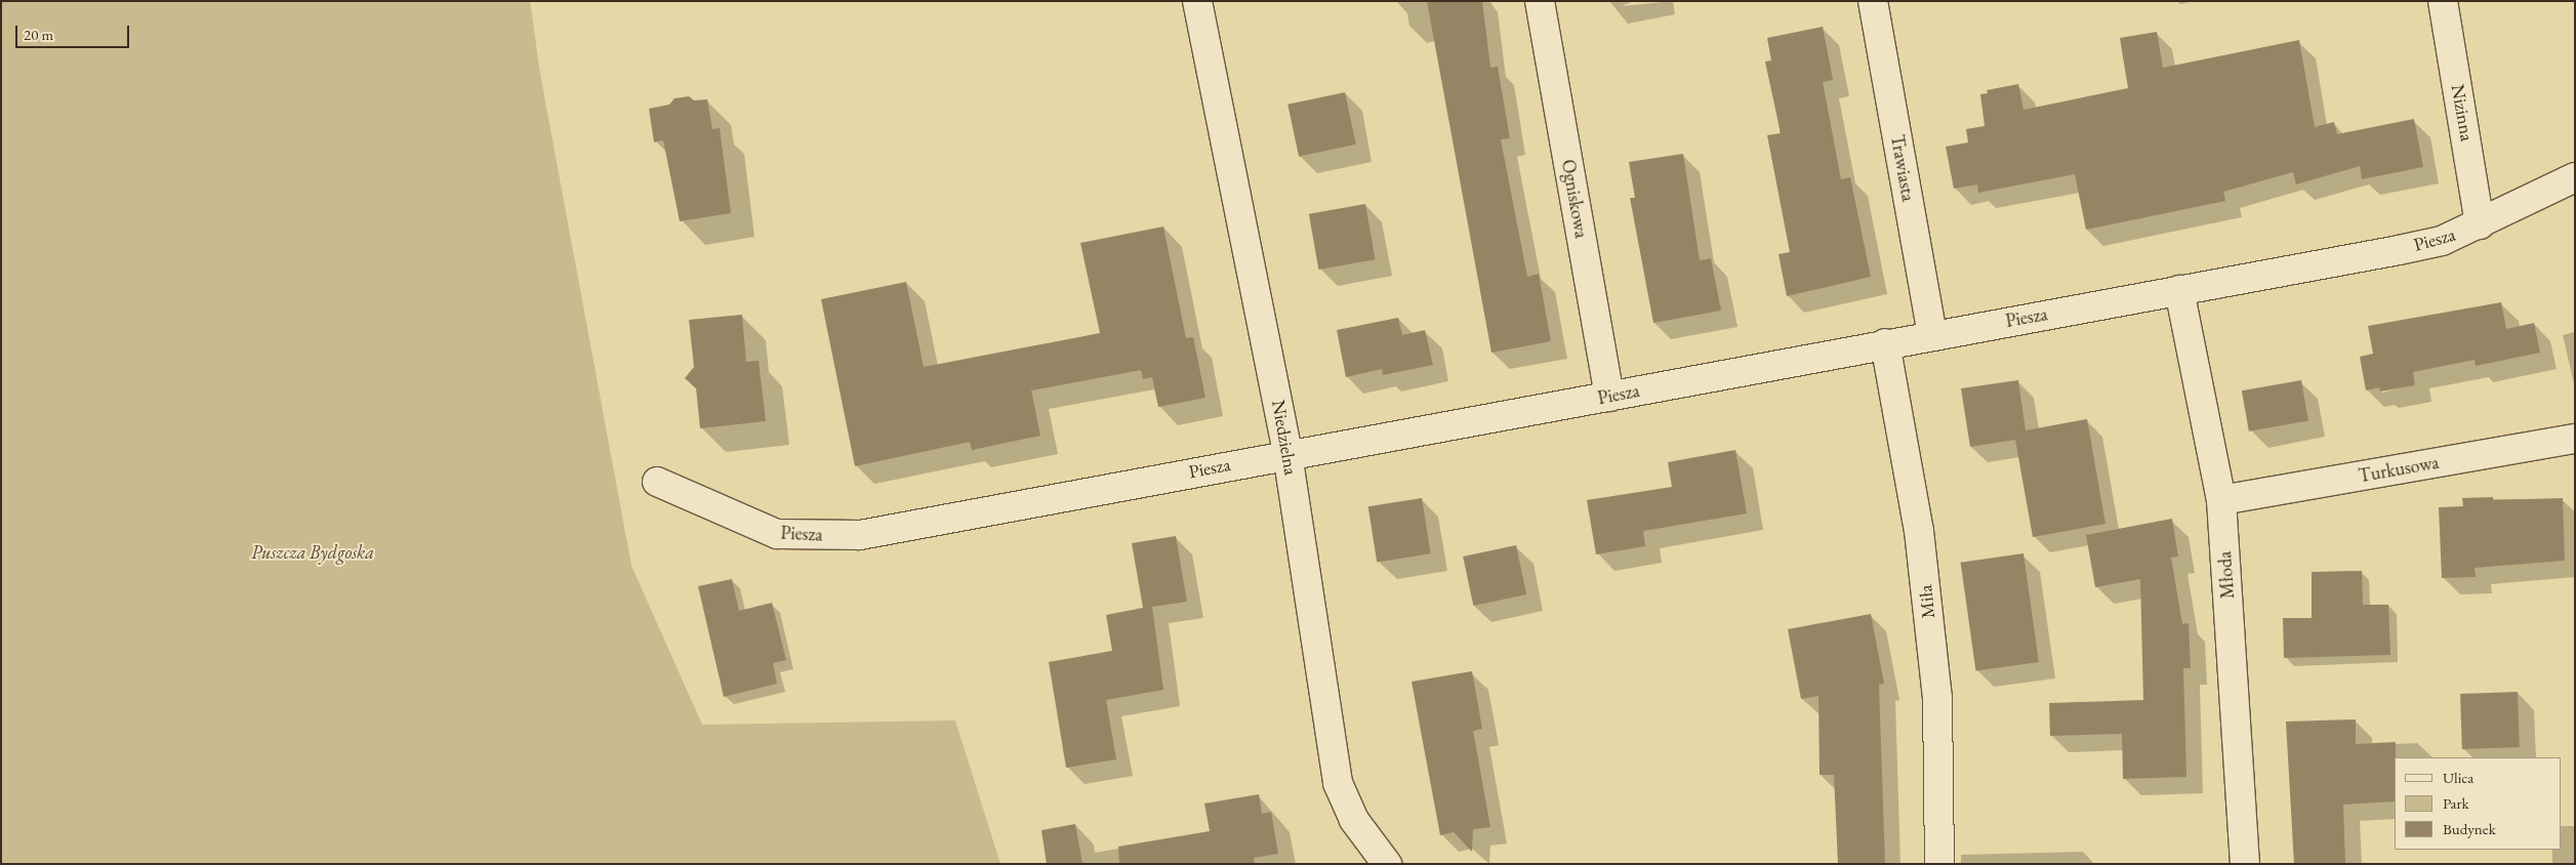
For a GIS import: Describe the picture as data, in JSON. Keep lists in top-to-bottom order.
{
  "streets": {
    "street": [
      "Nizinna",
      "Trawiasta",
      "Ogniskowa",
      "Piesza",
      "Niedzielna",
      "Turkusowa",
      "Młoda",
      "Miła"
    ]
  },
  "crossings": [
    ["Nizinna", "Piesza"],
    ["Trawiasta", "Piesza"],
    ["Ogniskowa", "Piesza"],
    ["Piesza", "Niedzielna"],
    ["Piesza", "Młoda"],
    ["Piesza", "Miła"],
    ["Turkusowa", "Młoda"]
  ],
  "parks": ["Puszcza Bydgoska"],
  "legend": ["Ulica", "Park", "Budynek"],
  "scale_bar": "20 m"
}
